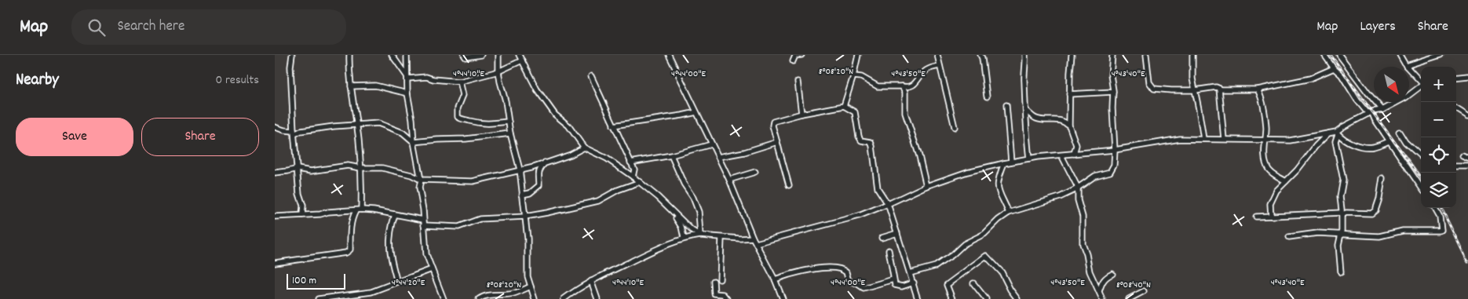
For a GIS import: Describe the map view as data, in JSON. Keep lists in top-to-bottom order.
{
  "scale_bar": "100 m",
  "north": "bottom right",
  "page": {
    "header": "Map",
    "search": "Search here",
    "nav": ["Map", "Layers", "Share"],
    "heading": ["Nearby", "0 results"],
    "map_buttons": ["+", "−"],
    "buttons": ["Save", "Share"],
    "scale": "100 m"
  },
  "coordinates": [
    "8°08'20\"N",
    "4°44'10\"E",
    "4°44'00\"E",
    "4°43'50\"E",
    "4°43'40\"E",
    "4°44'20\"E",
    "8°08'40\"N"
  ]
}
